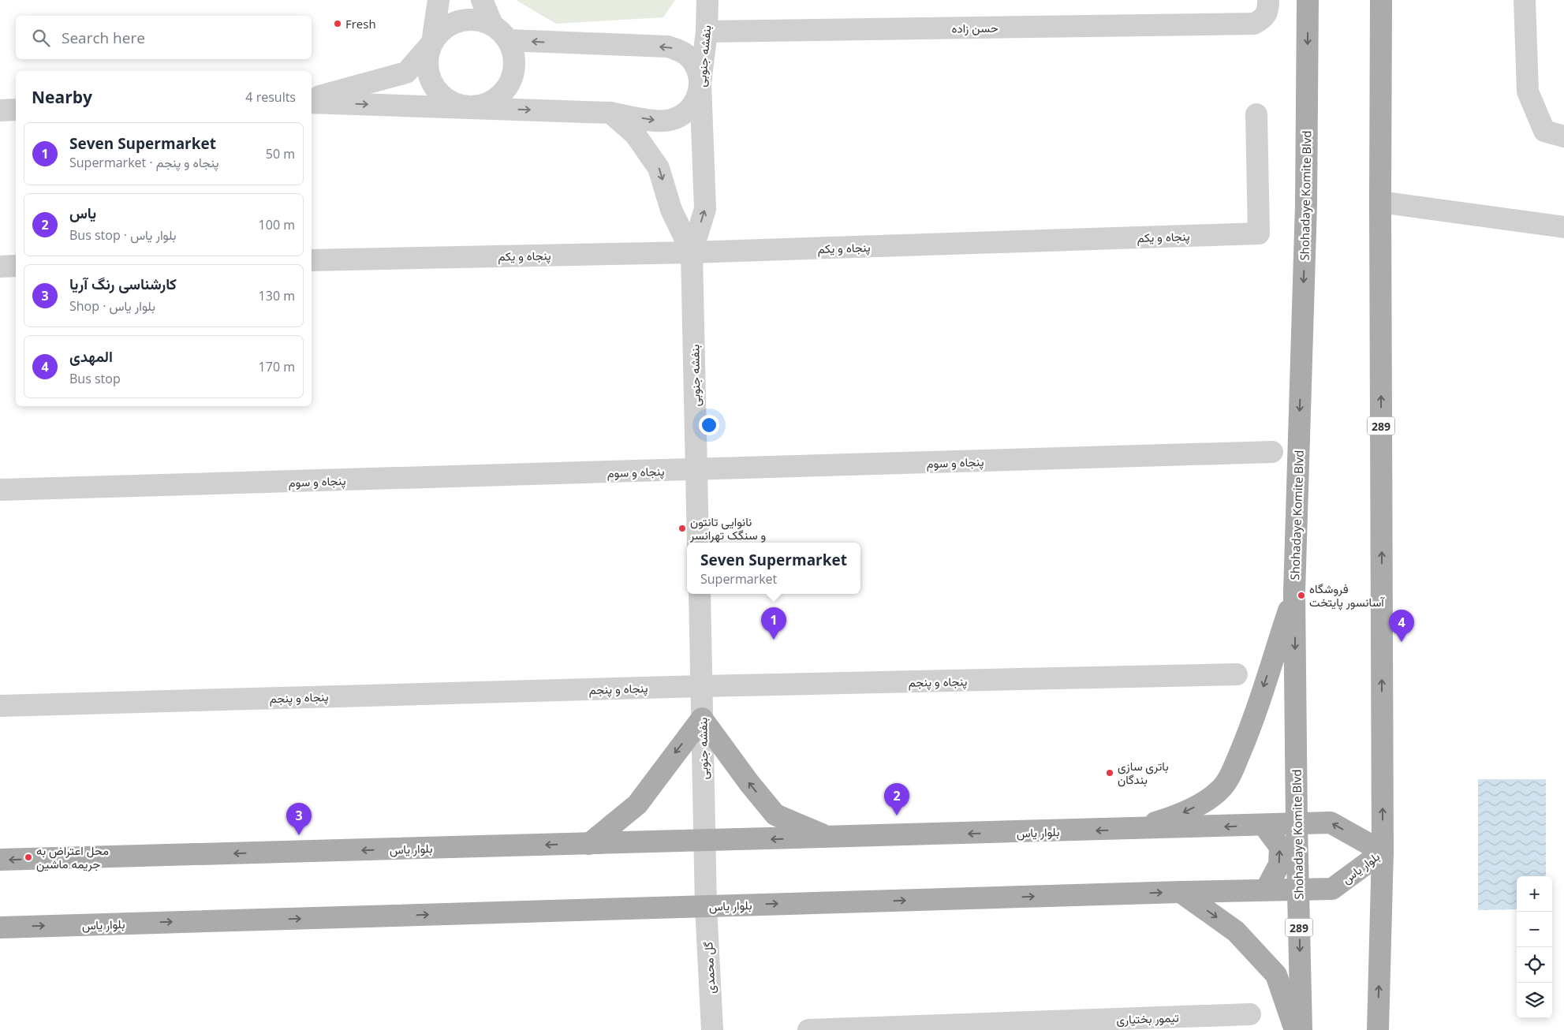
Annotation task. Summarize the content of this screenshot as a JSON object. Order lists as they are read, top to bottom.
{
  "streets": {
    "main road": ["Shohadaye Komite Blvd", "289", "بلوار یاس"],
    "street": [
      "حسن زاده",
      "بنفشه جنوبی",
      "پنجاه و یکم",
      "پنجاه و سوم",
      "پنجاه و پنجم",
      "گل محمدی",
      "تیمور بختیاری"
    ]
  },
  "crossings": [
    ["حسن زاده", "بنفشه جنوبی"],
    ["بنفشه جنوبی", "پنجاه و یکم"],
    ["بنفشه جنوبی", "پنجاه و سوم"],
    ["بنفشه جنوبی", "پنجاه و پنجم"],
    ["بنفشه جنوبی", "بلوار یاس"],
    ["بنفشه جنوبی", "گل محمدی"],
    ["Shohadaye Komite Blvd", "بلوار یاس"],
    ["289", "بلوار یاس"],
    ["بلوار یاس", "گل محمدی"]
  ],
  "places": [
    "Fresh",
    "نانوایی تانتون و سنگک تهرانسر",
    "فروشگاه آسانسور پایتخت",
    "باتری سازی بندگان",
    "محل اعتراض به جریمه ماشین"
  ],
  "page": {
    "search": "Search here",
    "heading": ["Nearby", "4 results"],
    "list": [
      {
        "mark": "1",
        "name": "Seven Supermarket",
        "note": "Supermarket · پنجاه و پنجم",
        "value": "50 m"
      },
      {
        "mark": "2",
        "name": "یاس",
        "note": "Bus stop · بلوار یاس",
        "value": "100 m"
      },
      {
        "mark": "3",
        "name": "کارشناسی رنگ آریا",
        "note": "Shop · بلوار یاس",
        "value": "130 m"
      },
      {
        "mark": "4",
        "name": "المهدی",
        "note": "Bus stop",
        "value": "170 m"
      }
    ],
    "popup": ["Seven Supermarket", "Supermarket"],
    "pins": [
      "1",
      "4",
      "2",
      "3"
    ],
    "map_buttons": ["+", "−"]
  }
}
